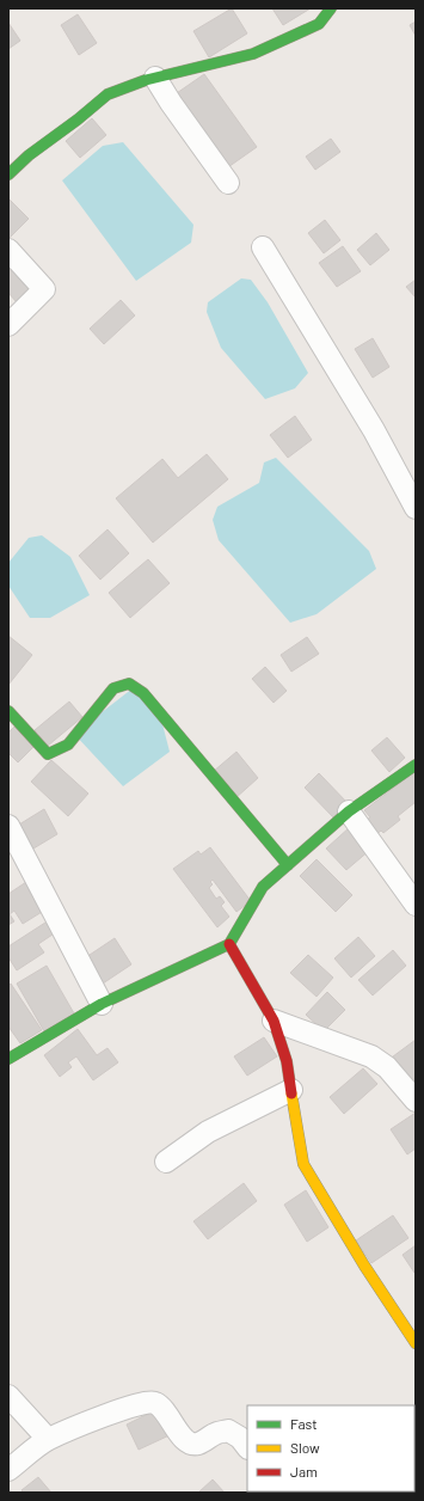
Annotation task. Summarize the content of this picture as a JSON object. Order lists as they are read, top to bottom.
{
  "legend": ["Fast", "Slow", "Jam"]
}
